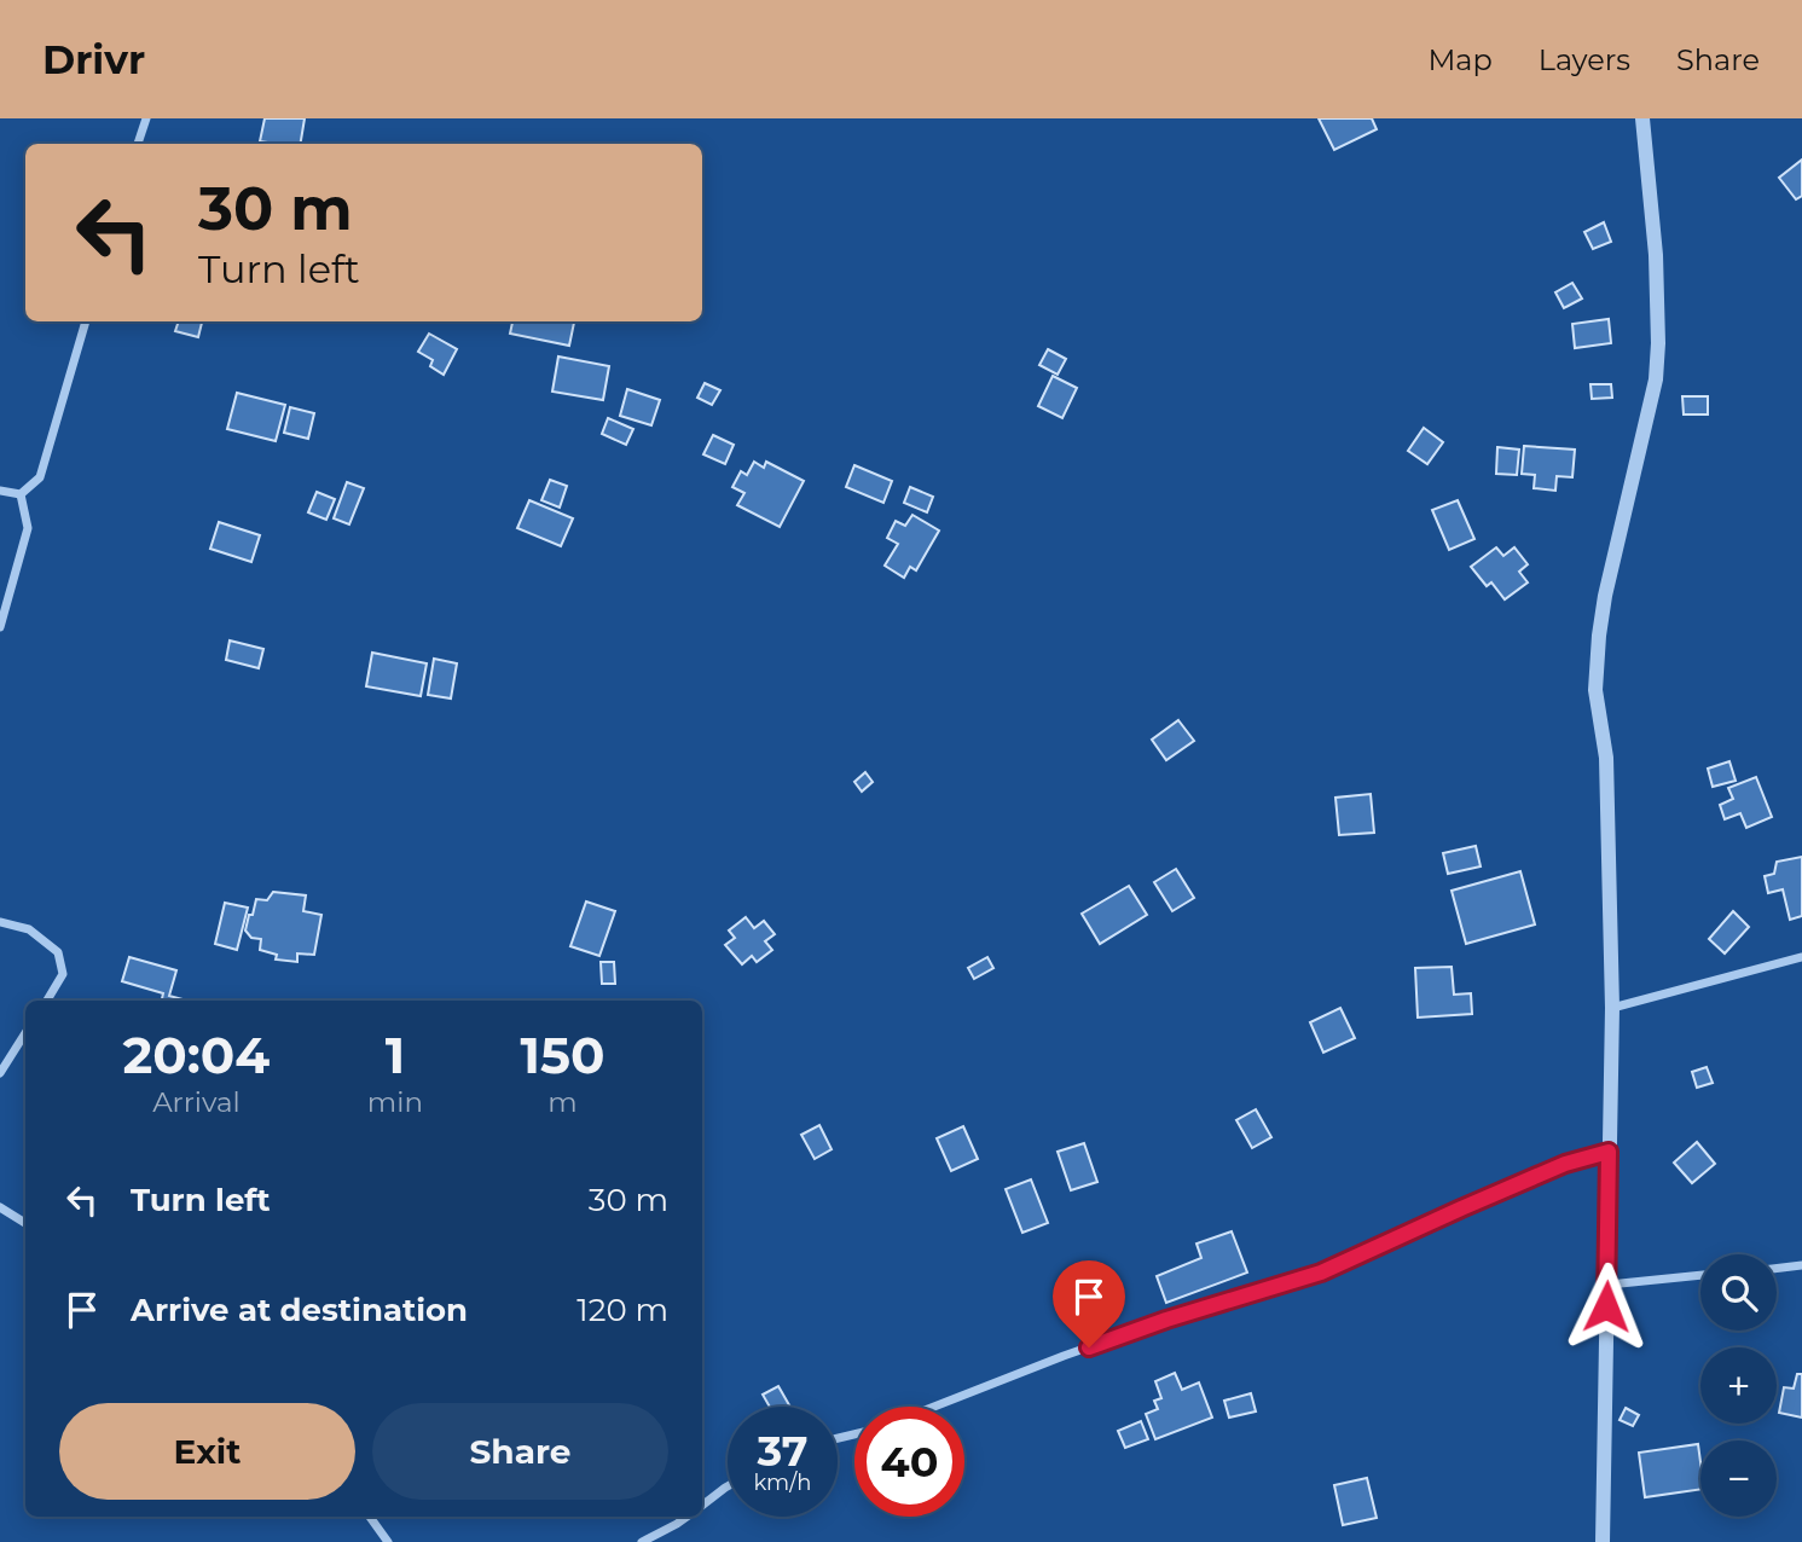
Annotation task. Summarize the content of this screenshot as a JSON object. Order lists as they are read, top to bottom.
{
  "page": {
    "header": "Drivr",
    "nav": ["Map", "Layers", "Share"],
    "turn": ["30 m", "Turn left"],
    "eta": [
      "20:04",
      "Arrival",
      "1",
      "min",
      "150",
      "m"
    ],
    "list": [
      {
        "name": "Turn left",
        "value": "30 m"
      },
      {
        "name": "Arrive at destination",
        "value": "120 m"
      }
    ],
    "map_buttons": ["+", "−"],
    "buttons": ["Exit", "Share"],
    "speed": "37 km/h",
    "limit": "40"
  }
}
